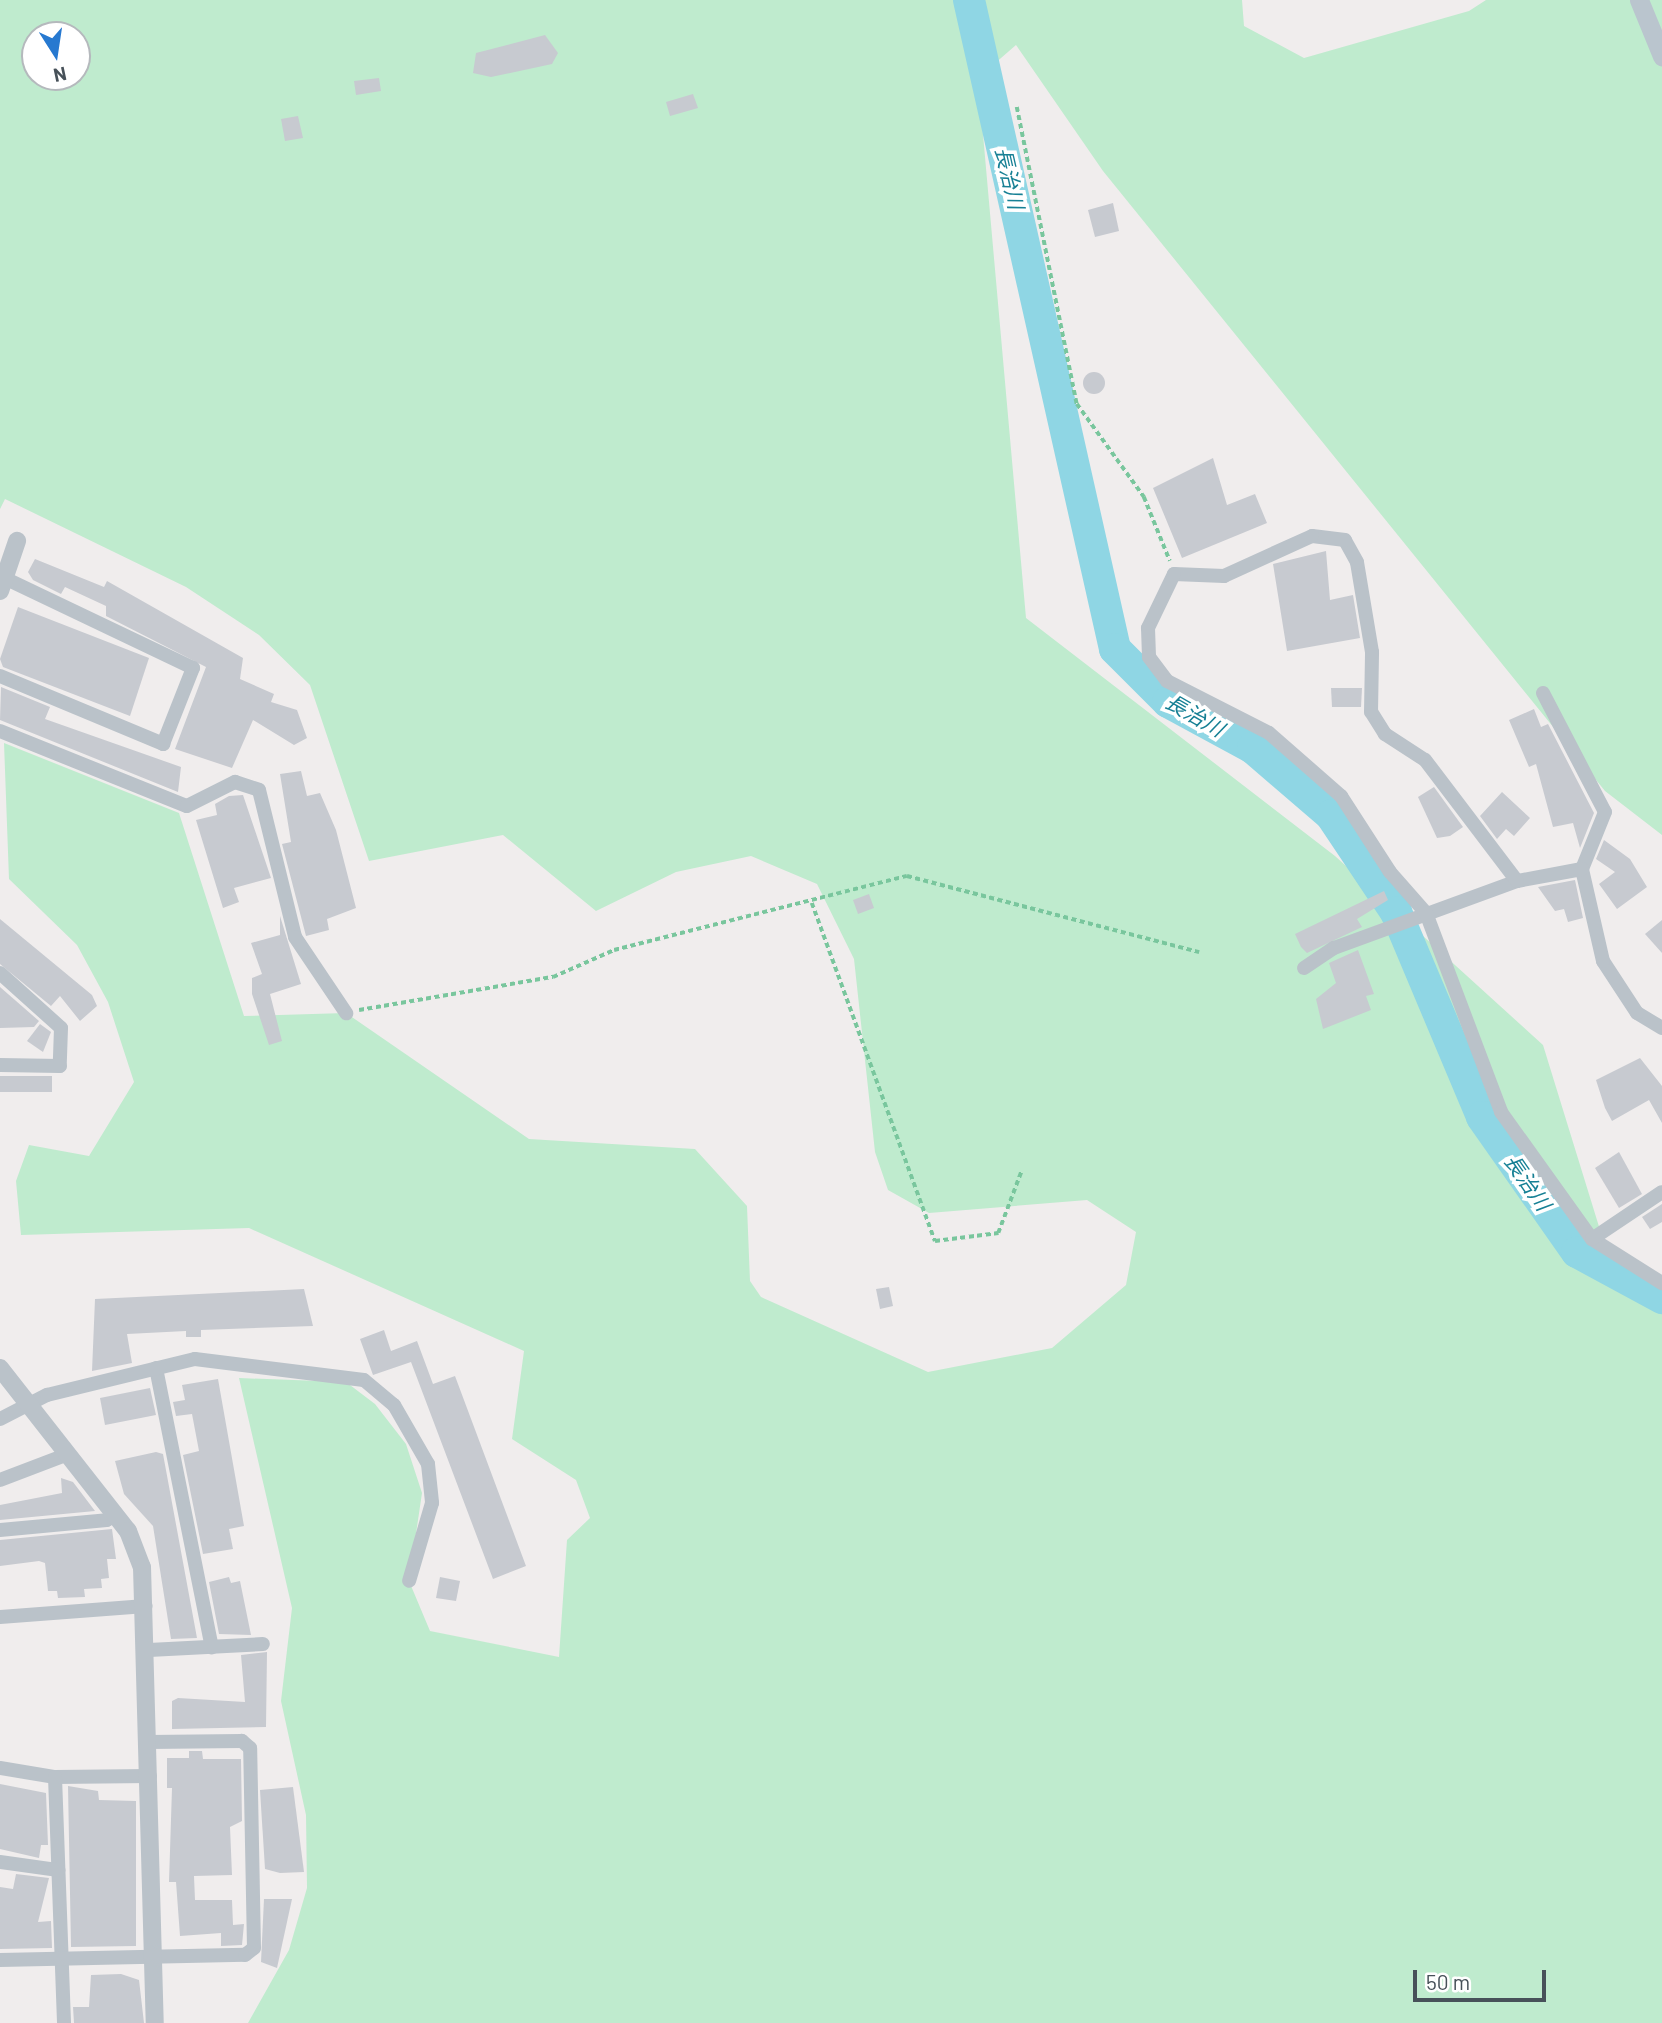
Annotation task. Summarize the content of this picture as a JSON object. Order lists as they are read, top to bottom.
{
  "water": ["長治川"],
  "scale_bar": "50 m",
  "north": "bottom"
}
